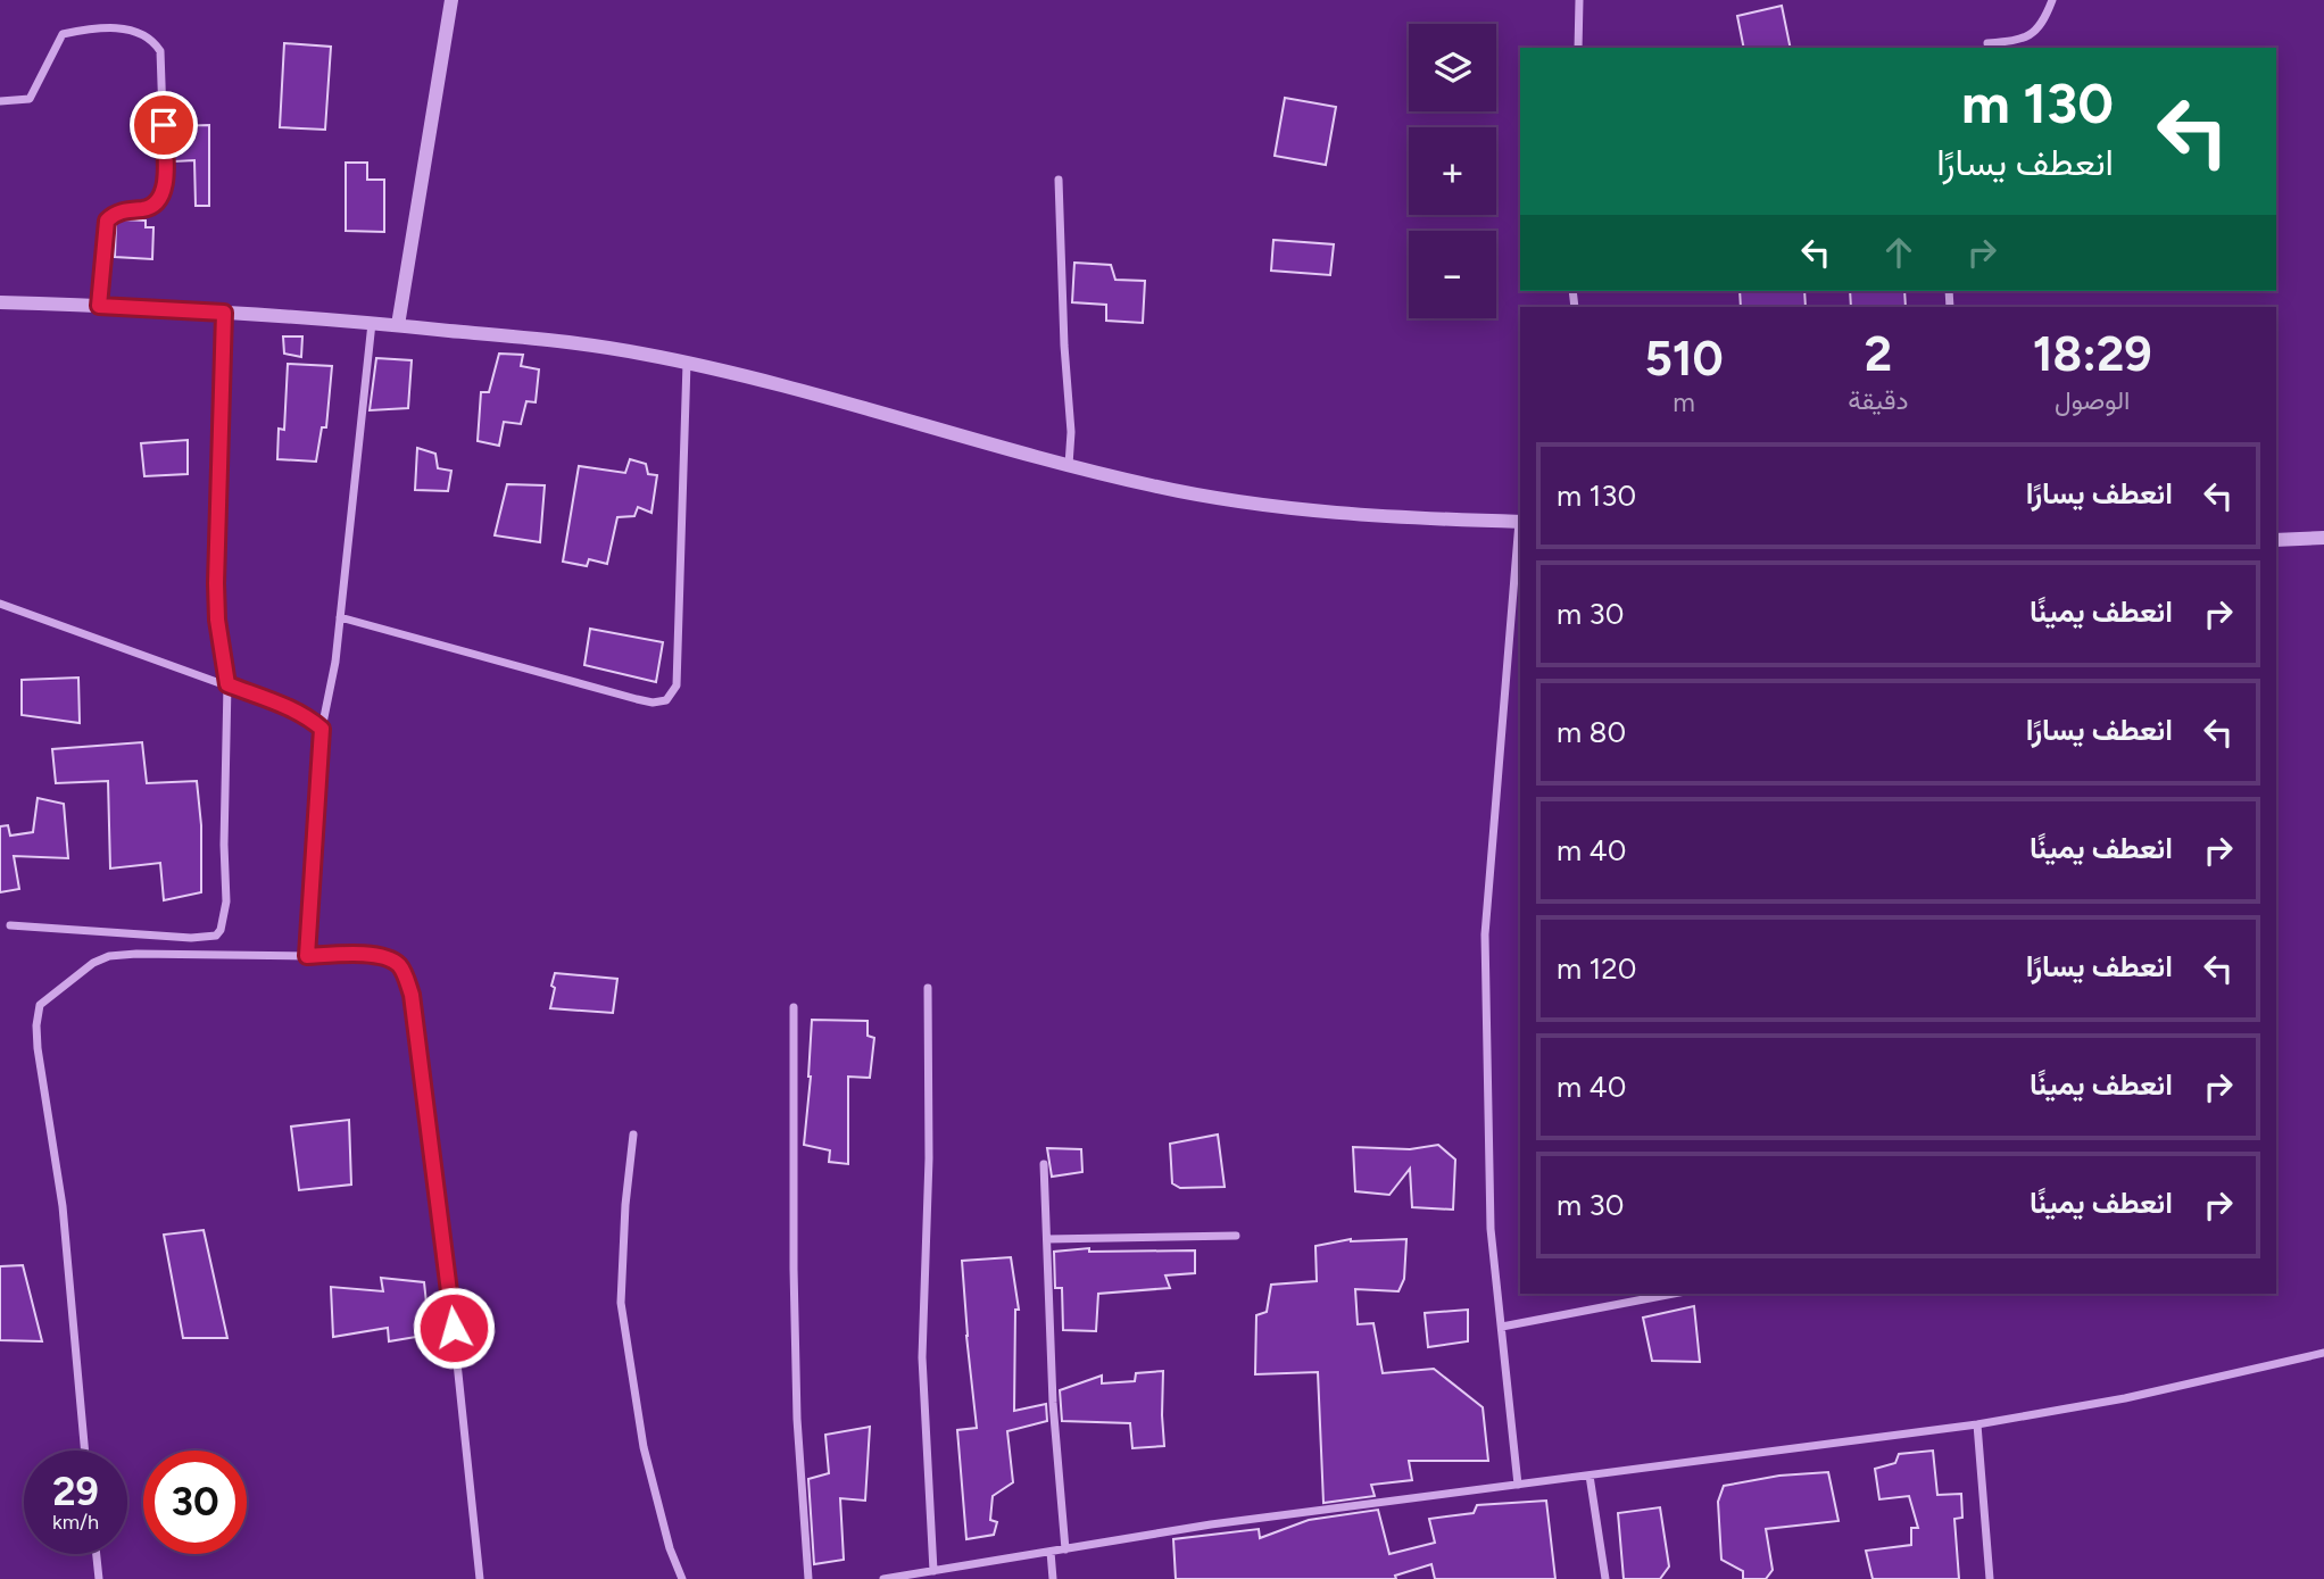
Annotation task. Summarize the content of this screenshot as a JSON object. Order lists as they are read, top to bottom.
{
  "page": {
    "map_buttons": ["+", "−"],
    "turn": ["130 m", "انعطف يسارًا"],
    "eta": [
      "18:29",
      "الوصول",
      "2",
      "دقيقة",
      "510",
      "m"
    ],
    "list": [
      {
        "name": "انعطف يسارًا",
        "value": "130 m"
      },
      {
        "name": "انعطف يمينًا",
        "value": "30 m"
      },
      {
        "name": "انعطف يسارًا",
        "value": "80 m"
      },
      {
        "name": "انعطف يمينًا",
        "value": "40 m"
      },
      {
        "name": "انعطف يسارًا",
        "value": "120 m"
      },
      {
        "name": "انعطف يمينًا",
        "value": "40 m"
      },
      {
        "name": "انعطف يمينًا",
        "value": "30 m"
      }
    ],
    "speed": "29 km/h",
    "limit": "30"
  }
}
